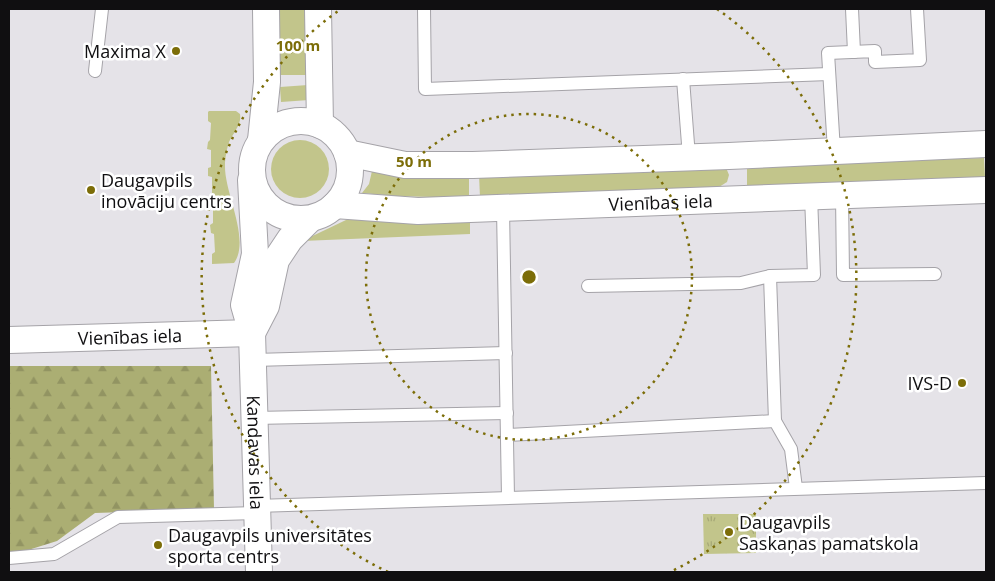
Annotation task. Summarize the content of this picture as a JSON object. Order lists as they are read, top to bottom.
{
  "streets": {
    "street": ["Vienības iela", "Kandavas iela"]
  },
  "crossings": [
    ["Vienības iela", "Kandavas iela"]
  ],
  "places": [
    "Maxima X",
    "Daugavpils inovāciju centrs",
    "IVS-D",
    "Daugavpils Saskaņas pamatskola",
    "Daugavpils universitātes sporta centrs"
  ],
  "rings": ["100 m", "50 m"]
}
